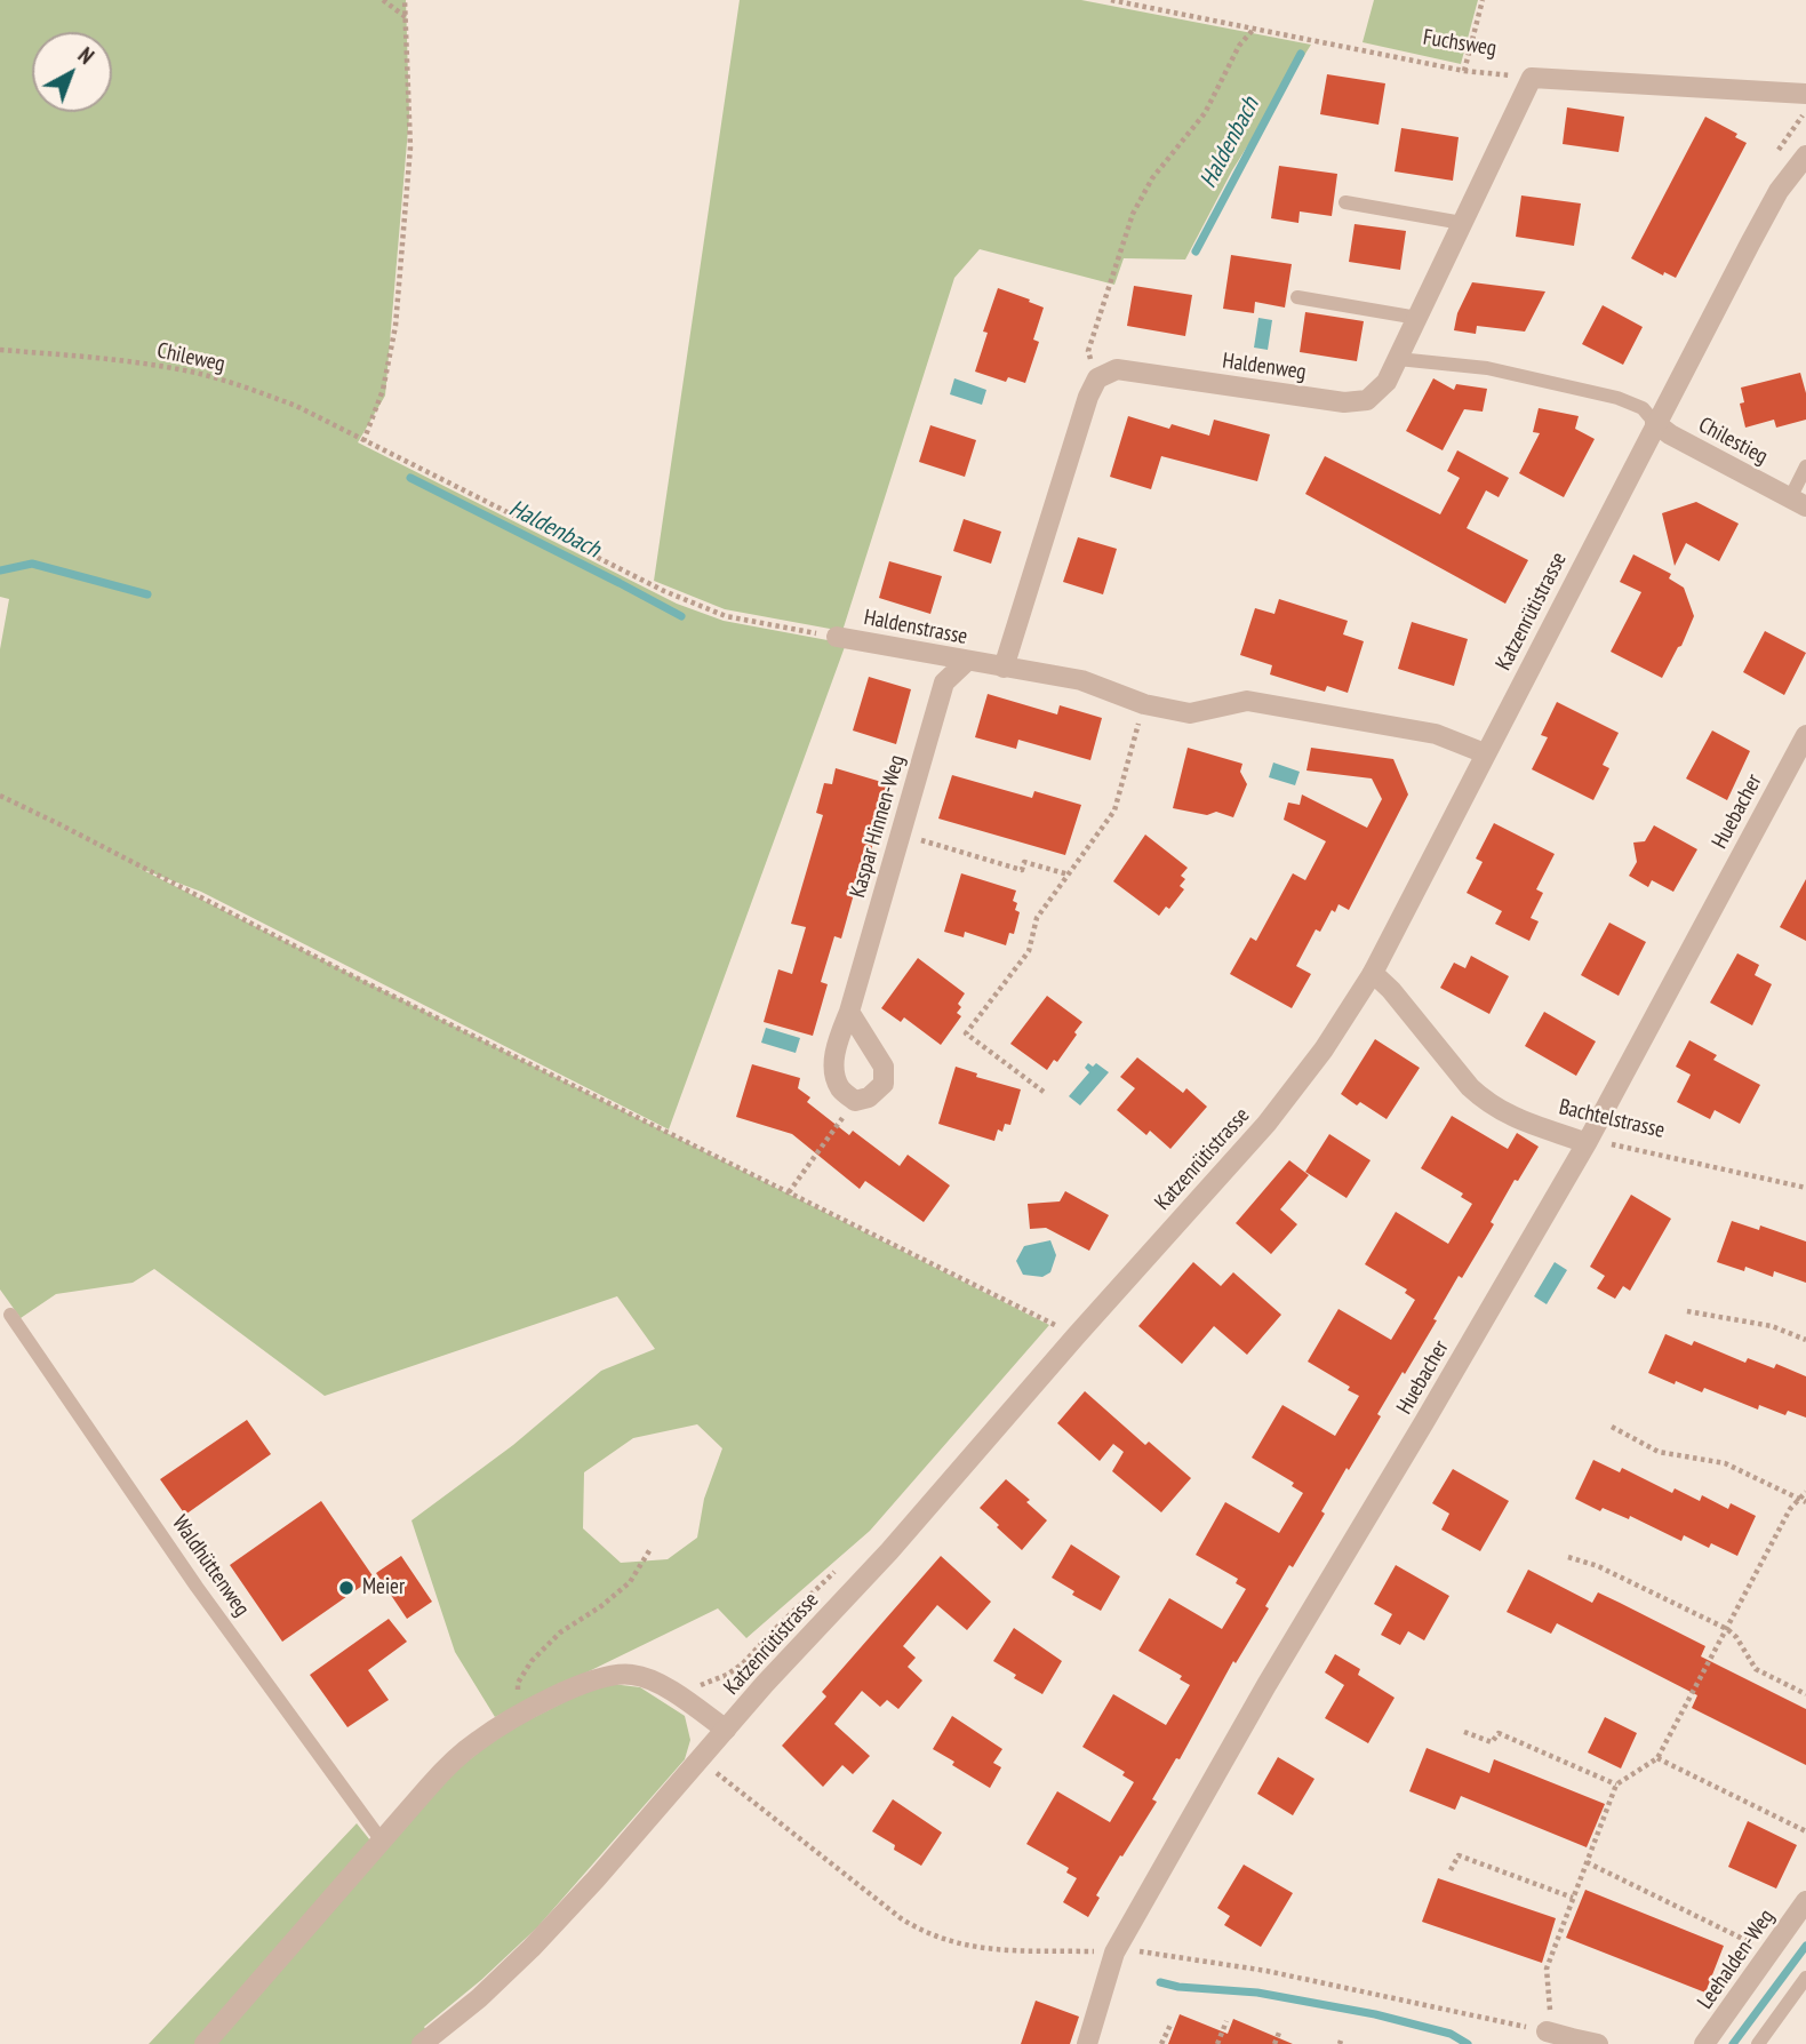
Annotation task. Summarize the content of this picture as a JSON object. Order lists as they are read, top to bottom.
{
  "streets": {
    "street": [
      "Haldenweg",
      "Chilestieg",
      "Katzenrütistrasse",
      "Haldenstrasse",
      "Huebacher",
      "Kaspar Hinnen-Weg",
      "Bachtelstrasse",
      "Leehalden-Weg"
    ],
    "lane": ["Waldhüttenweg"],
    "path": ["Fuchsweg", "Chileweg"]
  },
  "crossings": [
    ["Fuchsweg", "Haldenweg"],
    ["Chileweg", "Haldenstrasse"],
    ["Chilestieg", "Katzenrütistrasse"],
    ["Katzenrütistrasse", "Haldenstrasse"],
    ["Katzenrütistrasse", "Bachtelstrasse"],
    ["Haldenstrasse", "Kaspar Hinnen-Weg"],
    ["Huebacher", "Bachtelstrasse"]
  ],
  "water": ["Haldenbach"],
  "places": ["Meier"],
  "north": "top right"
}
